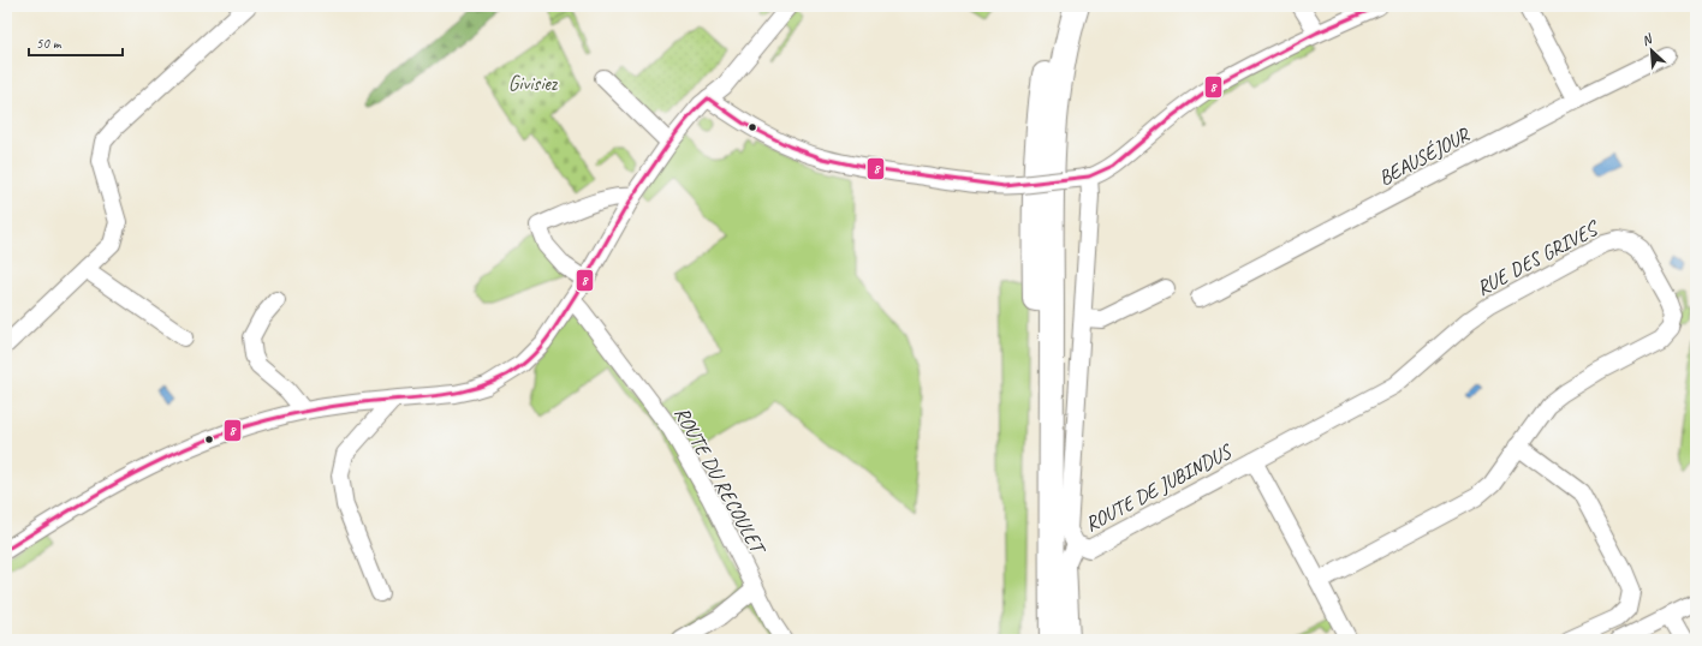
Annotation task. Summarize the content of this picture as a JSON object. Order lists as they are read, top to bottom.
{
  "streets": {
    "street": [
      "BEAUSÉJOUR",
      "RUE DES GRIVES",
      "ROUTE DU RECOULET",
      "ROUTE DE JUBINDUS"
    ]
  },
  "crossings": [
    ["RUE DES GRIVES", "ROUTE DE JUBINDUS"]
  ],
  "parks": ["Givisiez"],
  "lines": ["transit line 8"],
  "scale_bar": "50 m",
  "north": "top left"
}
